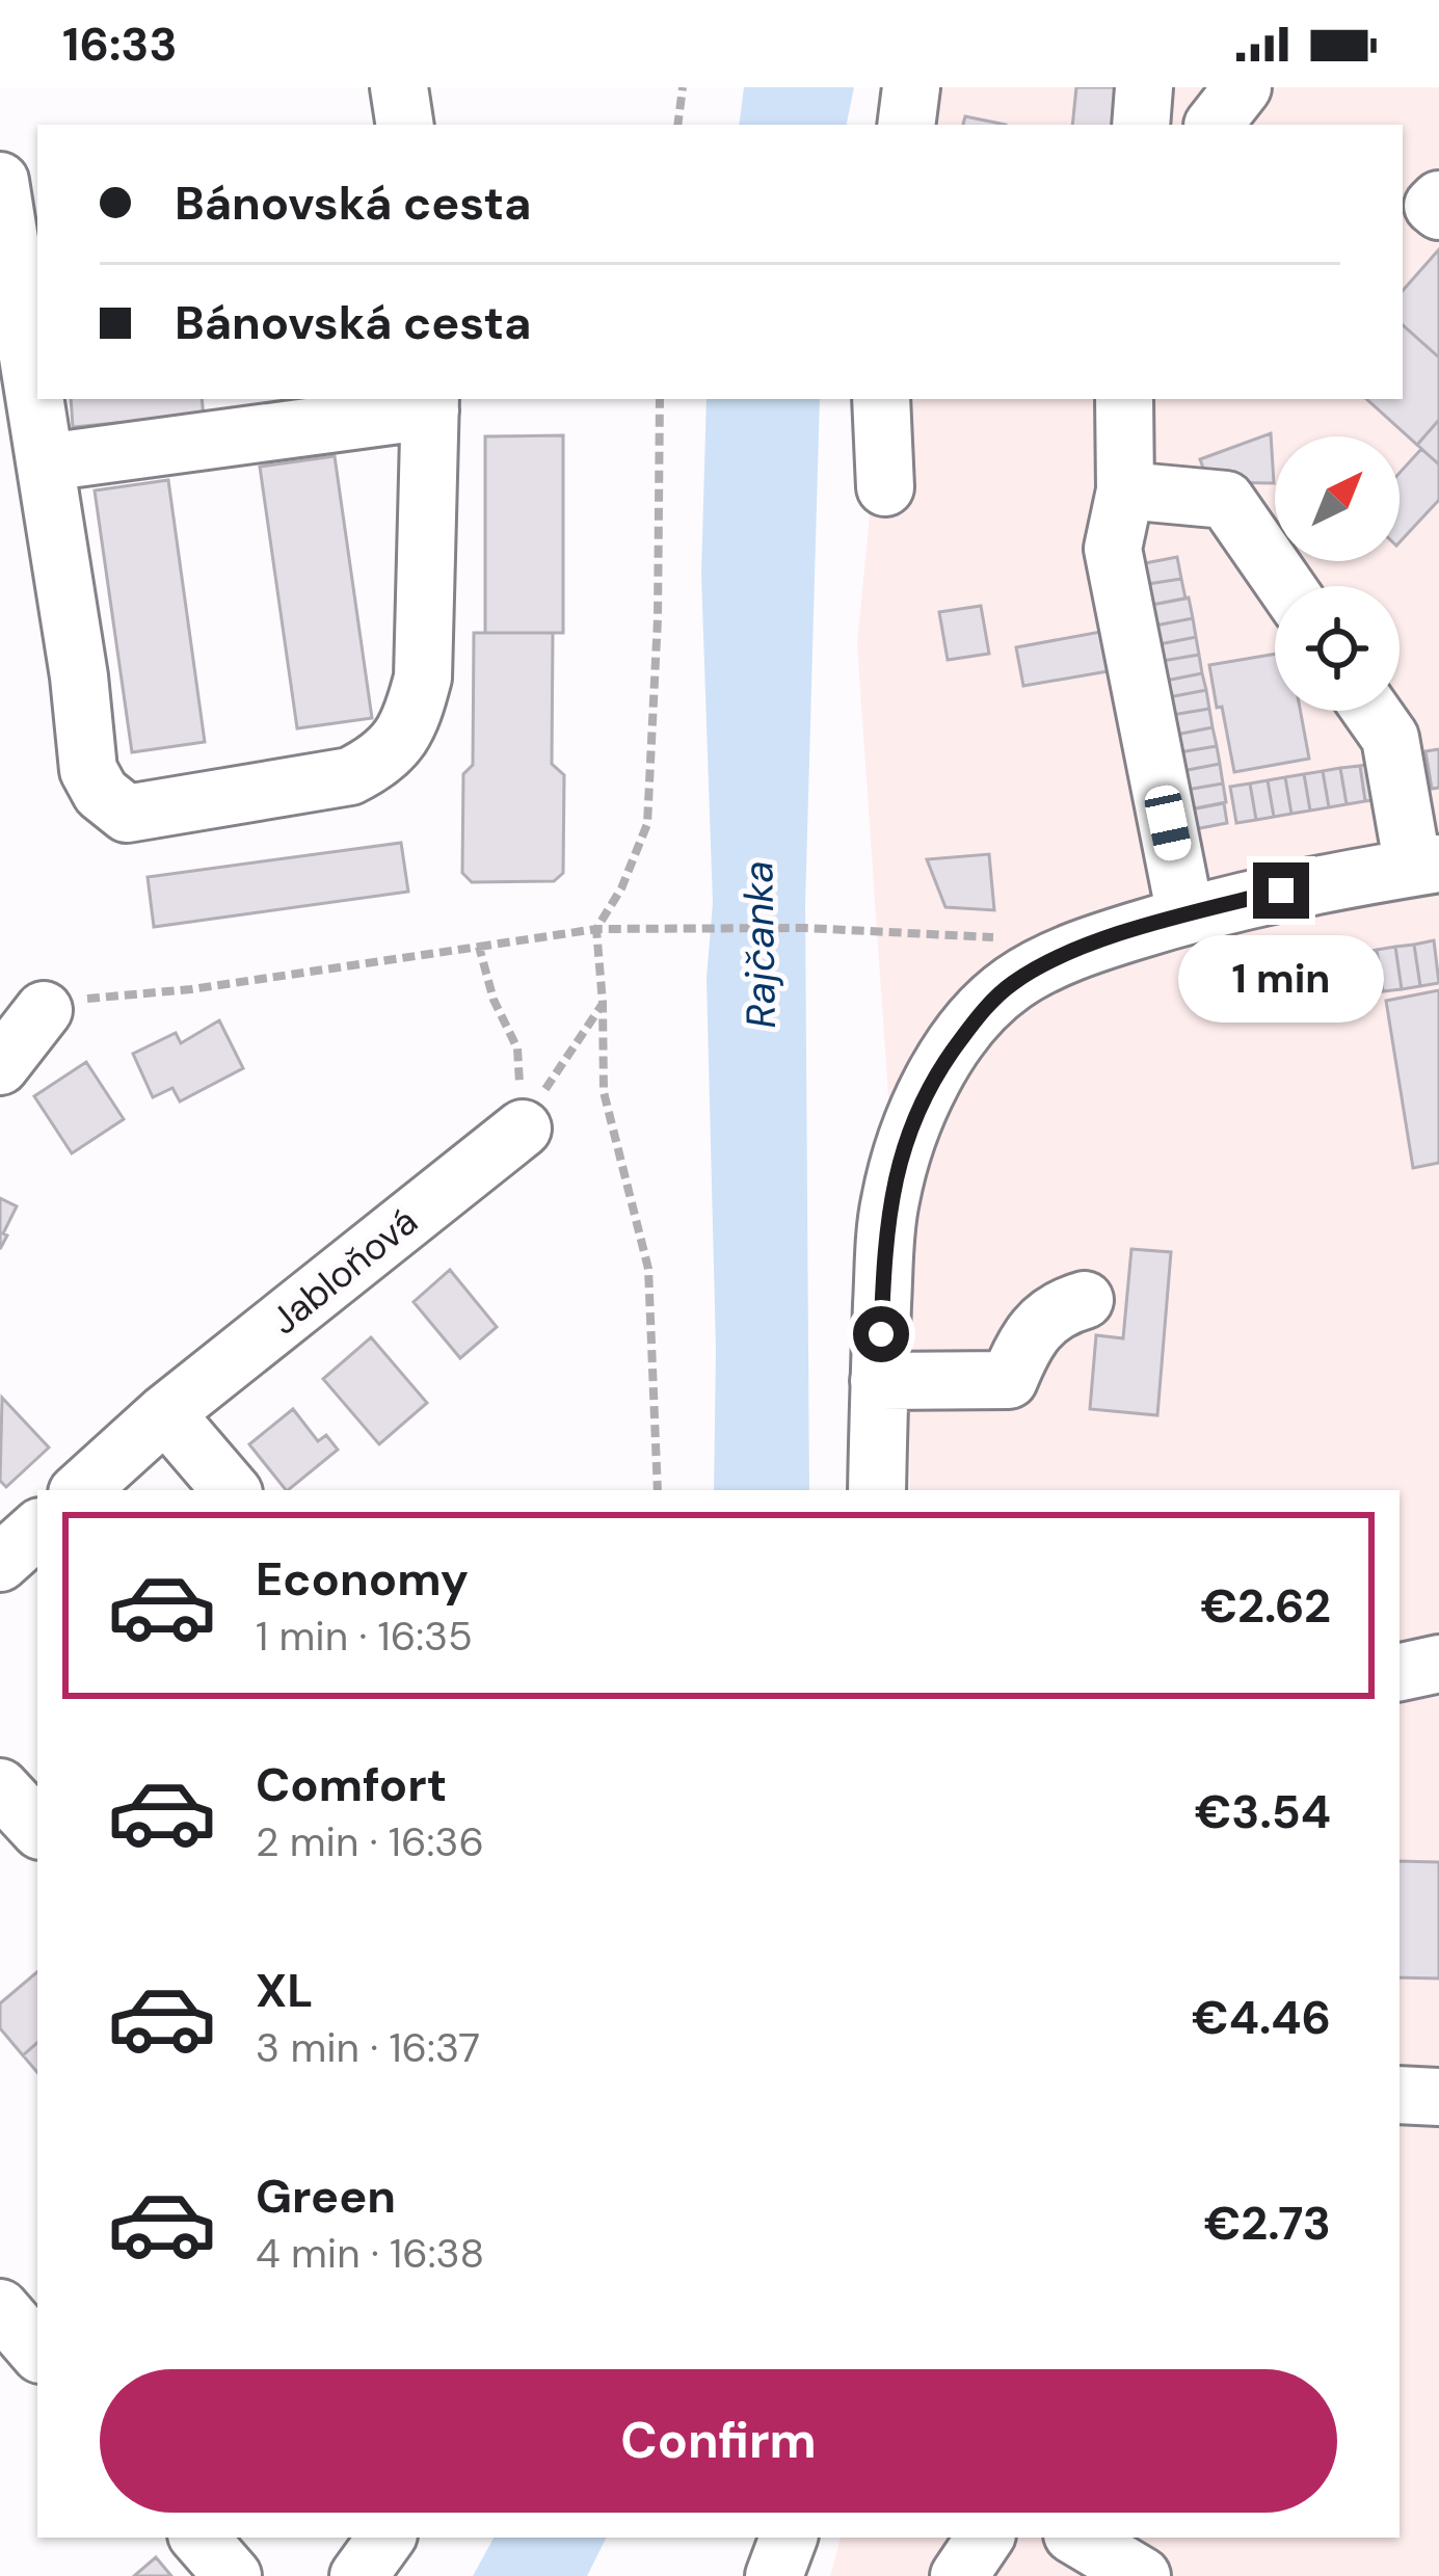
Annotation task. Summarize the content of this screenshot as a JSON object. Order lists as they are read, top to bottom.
{
  "streets": {
    "street": ["Jabloňová"]
  },
  "water": ["Rajčanka"],
  "north": "top right",
  "page": {
    "status": "16:33",
    "banner": ["Bánovská cesta", "Bánovská cesta"],
    "bubble": "1 min",
    "list": [
      {
        "name": "Economy",
        "note": "1 min · 16:35",
        "value": "€2.62"
      },
      {
        "name": "Comfort",
        "note": "2 min · 16:36",
        "value": "€3.54"
      },
      {
        "name": "XL",
        "note": "3 min · 16:37",
        "value": "€4.46"
      },
      {
        "name": "Green",
        "note": "4 min · 16:38",
        "value": "€2.73"
      }
    ],
    "buttons": "Confirm"
  }
}
